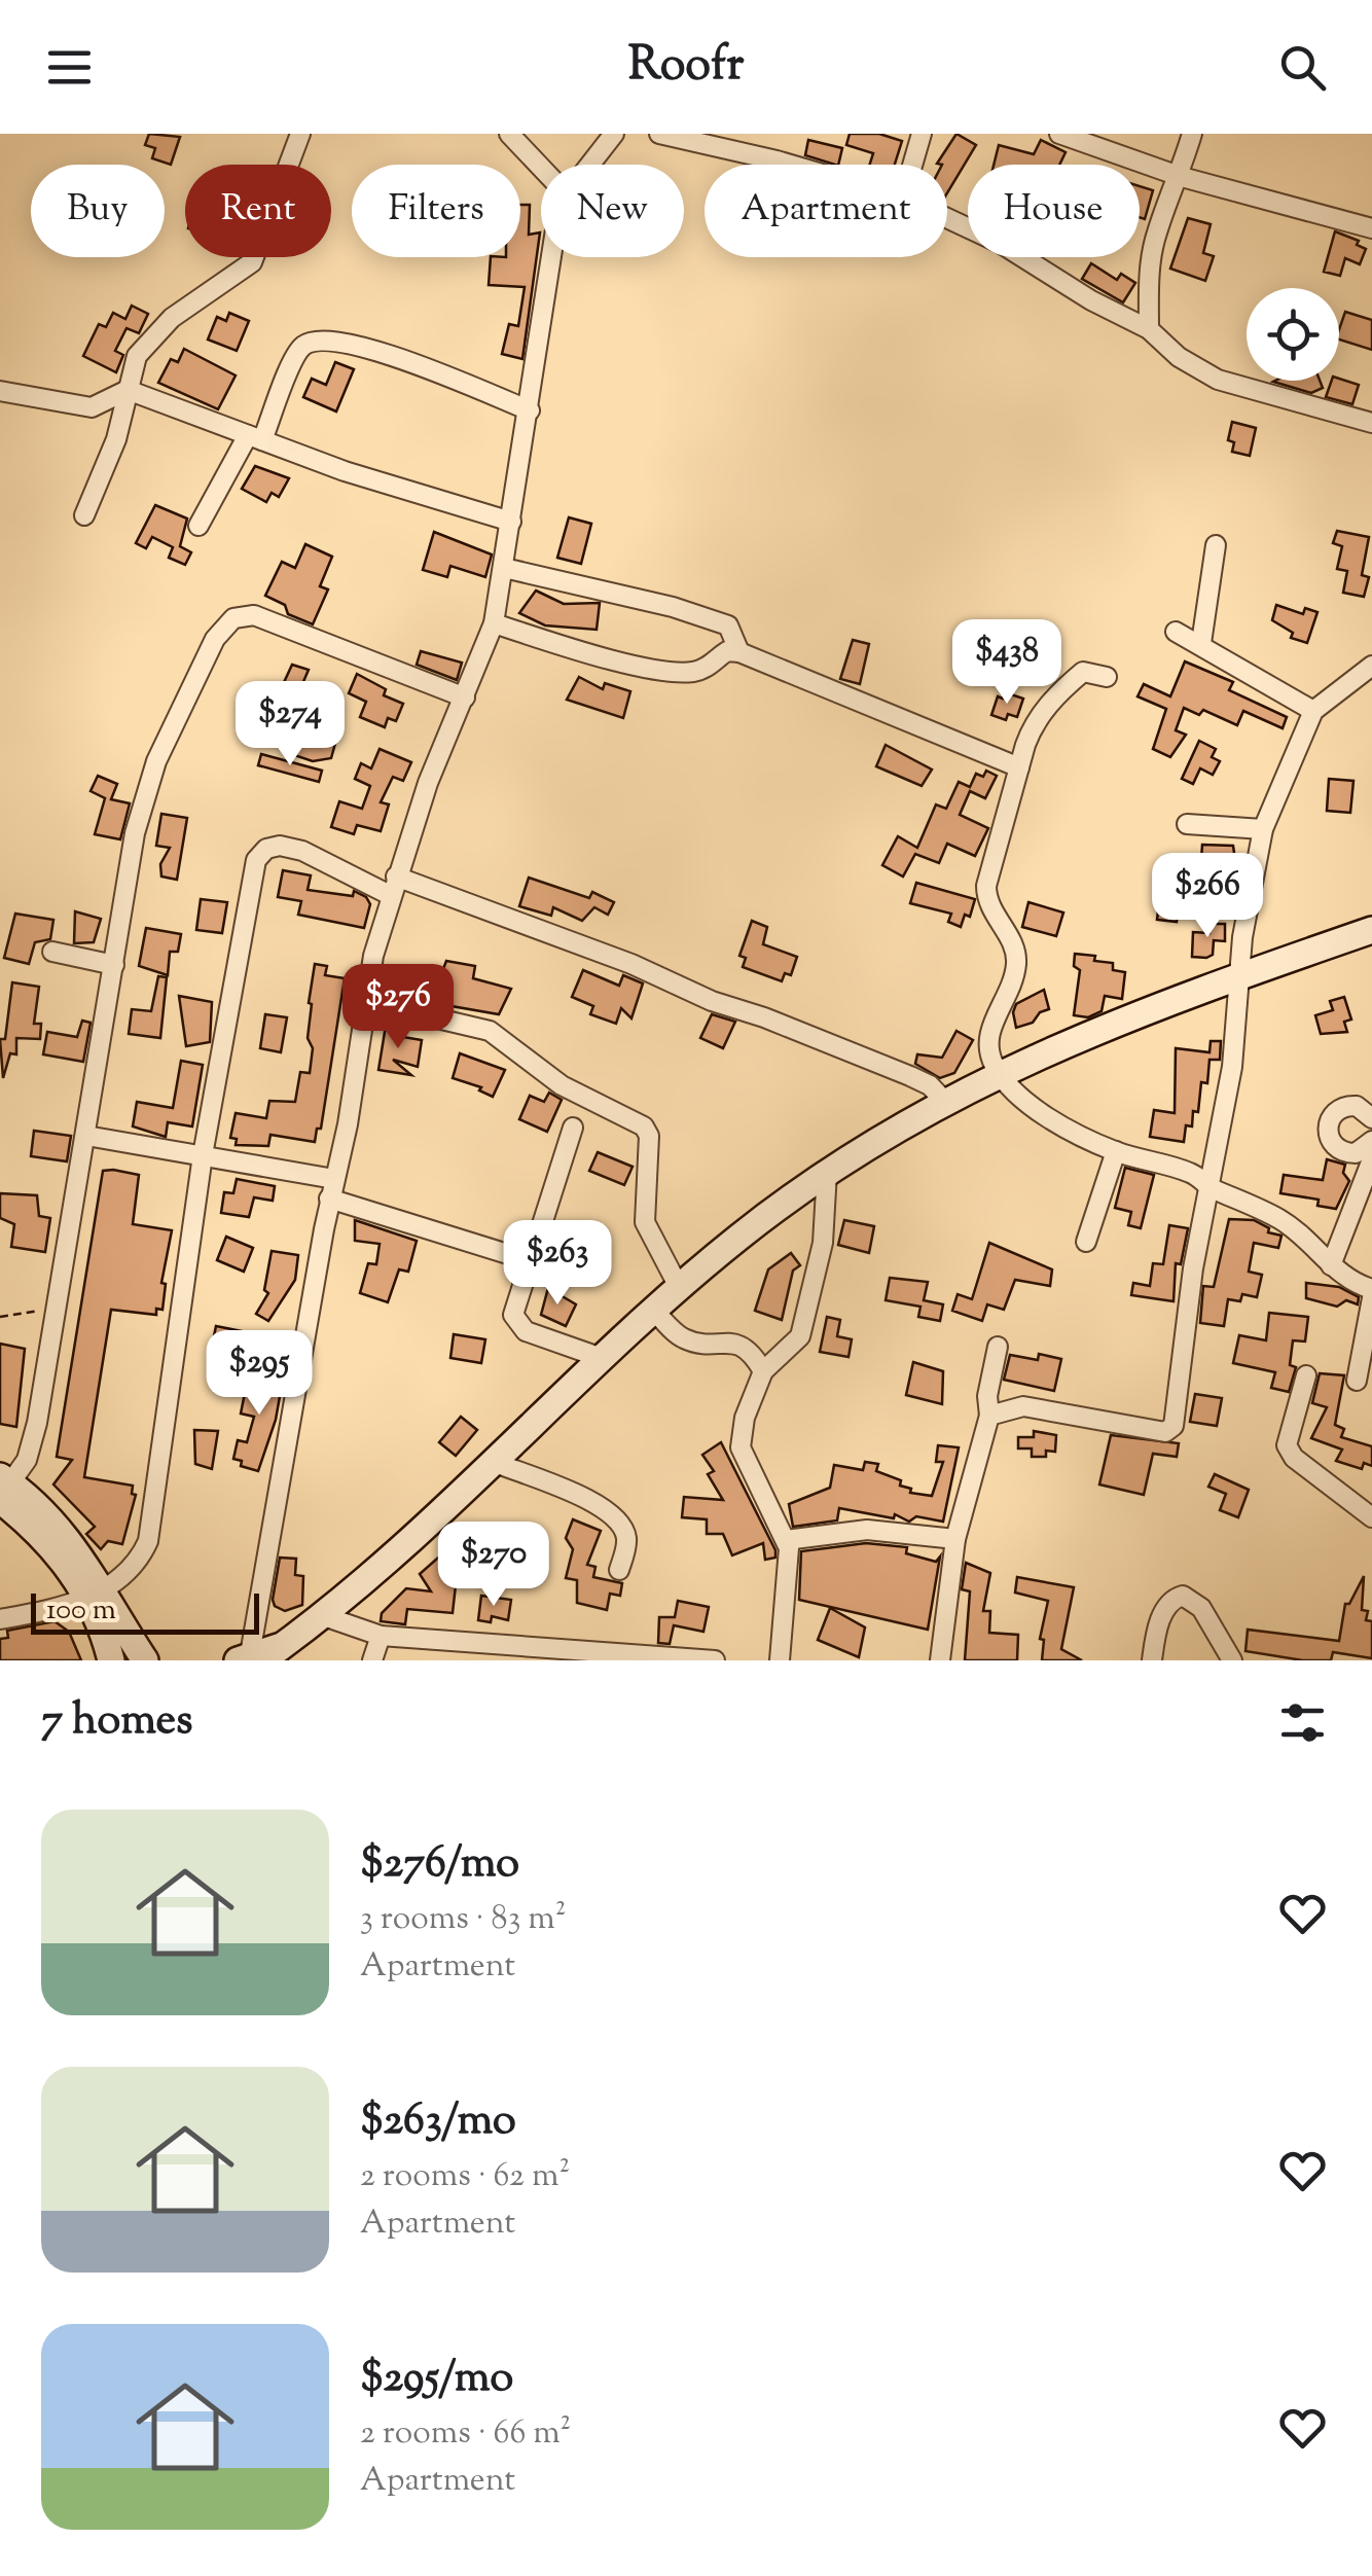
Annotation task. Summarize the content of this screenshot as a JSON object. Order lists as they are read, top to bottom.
{
  "scale_bar": "100 m",
  "page": {
    "header": "Roofr",
    "chip": [
      "Buy",
      "Rent",
      "Filters",
      "New",
      "Apartment",
      "House"
    ],
    "price": [
      "$438",
      "$274",
      "$266",
      "$276",
      "$263",
      "$295",
      "$270"
    ],
    "scale": "100 m",
    "heading": "7 homes",
    "list": [
      {
        "name": "$276/mo",
        "note": "3 rooms · 83 m² · Apartment"
      },
      {
        "name": "$263/mo",
        "note": "2 rooms · 62 m² · Apartment"
      },
      {
        "name": "$295/mo",
        "note": "2 rooms · 66 m² · Apartment"
      }
    ]
  }
}
